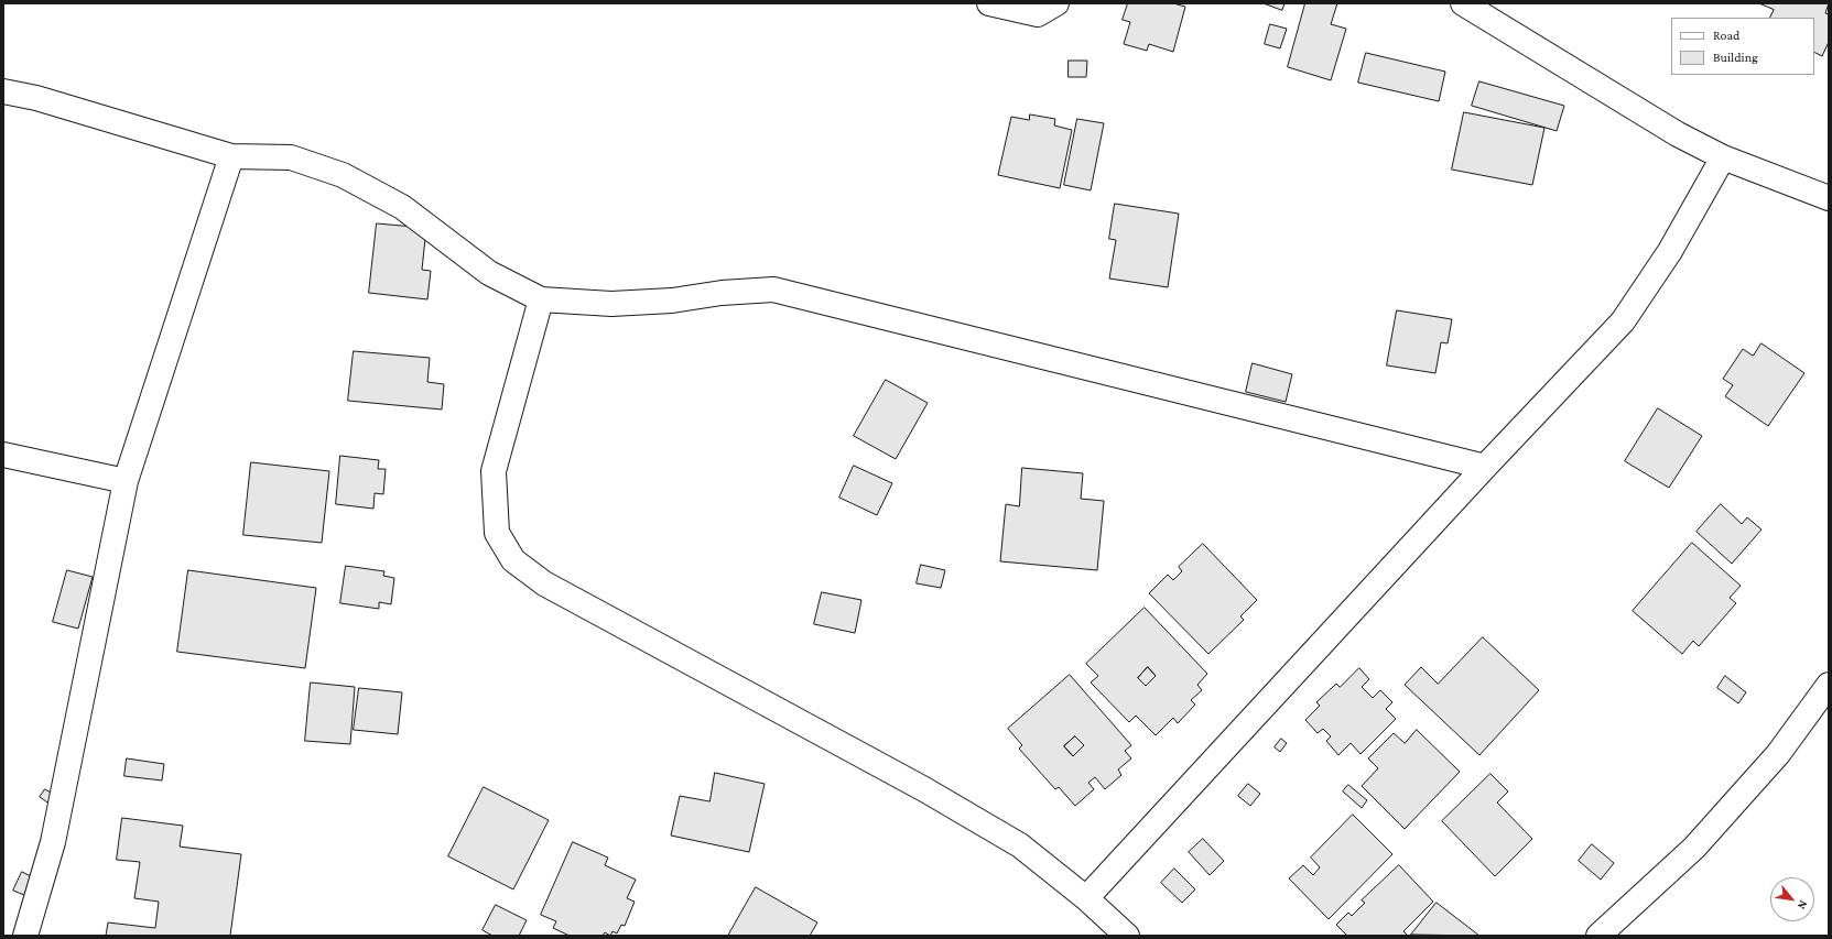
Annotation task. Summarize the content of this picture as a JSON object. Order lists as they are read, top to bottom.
{
  "legend": ["Road", "Building"],
  "north": "bottom right"
}
